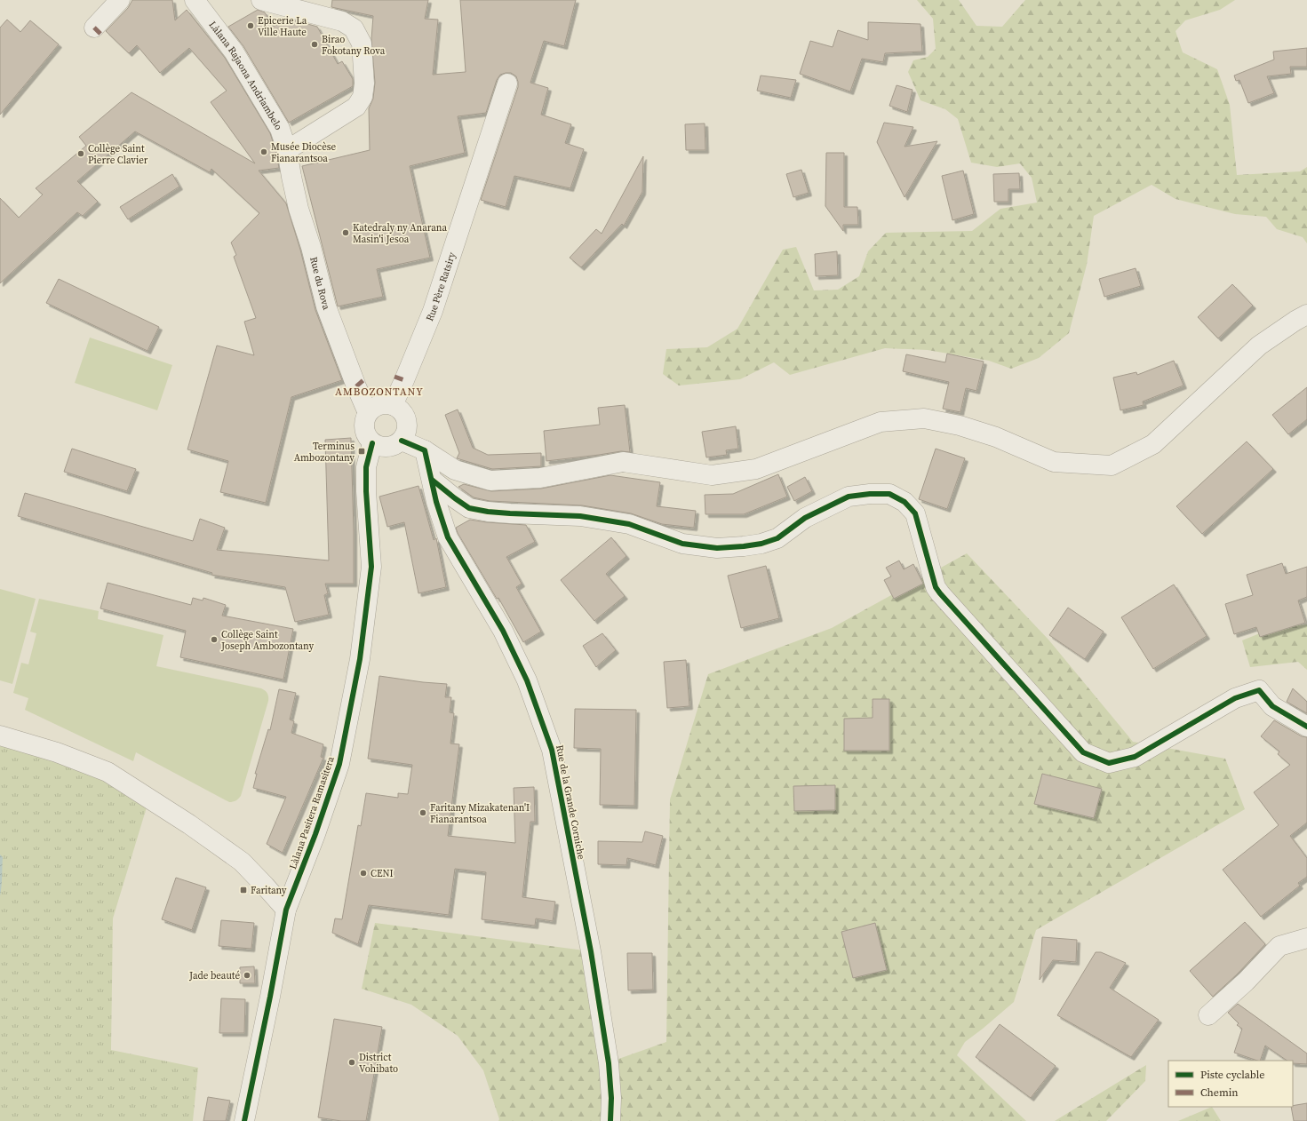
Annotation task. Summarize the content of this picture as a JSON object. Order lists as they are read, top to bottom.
{
  "streets": {
    "street": [
      "Làlana Rajaona Andriambelo",
      "Rue du Rova",
      "Rue Père Ratsiry",
      "Rue de la Grande Corniche",
      "Làlana Pasitera Ramasitera"
    ]
  },
  "crossings": [
    ["Làlana Rajaona Andriambelo", "Rue du Rova"],
    ["Rue du Rova", "Rue Père Ratsiry"],
    ["Rue du Rova", "Làlana Pasitera Ramasitera"],
    ["Rue Père Ratsiry", "Làlana Pasitera Ramasitera"]
  ],
  "districts": ["AMBOZONTANY"],
  "places": {
    "other": [
      "Epicerie La Ville Haute",
      "Birao Fokotany Rova",
      "Musée Diocèse Fianarantsoa",
      "Collège Saint Pierre Clavier",
      "Katedraly ny Anarana Masin'i Jesoa",
      "Collège Saint Joseph Ambozontany",
      "Faritany Mizakatenan'I Fianarantsoa",
      "CENI",
      "Jade beauté",
      "District Vohibato"
    ],
    "transit": ["Terminus Ambozontany", "Faritany"]
  },
  "legend": ["Piste cyclable", "Chemin"]
}
